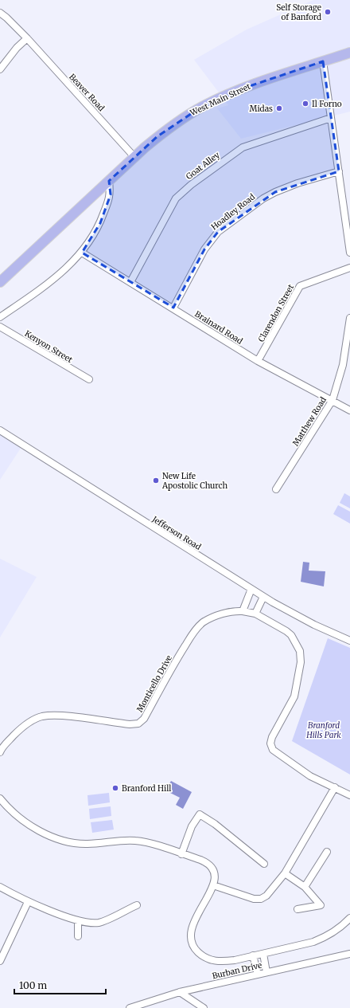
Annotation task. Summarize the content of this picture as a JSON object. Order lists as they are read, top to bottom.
{
  "streets": {
    "main road": ["West Main Street"],
    "street": [
      "Beaver Road",
      "Goat Alley",
      "Hoadley Road",
      "Clarendon Street",
      "Brainard Road",
      "Kenyon Street",
      "Matthew Road",
      "Jefferson Road",
      "Monticello Drive",
      "Burban Drive"
    ]
  },
  "crossings": [
    ["Beaver Road", "West Main Street"],
    ["Goat Alley", "Brainard Road"],
    ["Hoadley Road", "Brainard Road"],
    ["Clarendon Street", "Brainard Road"],
    ["Brainard Road", "Matthew Road"]
  ],
  "parks": ["Branford Hills Park"],
  "places": [
    "Self Storage of Banford",
    "Il Forno",
    "Midas",
    "New Life Apostolic Church",
    "Branford Hill"
  ],
  "scale_bar": "100 m"
}
